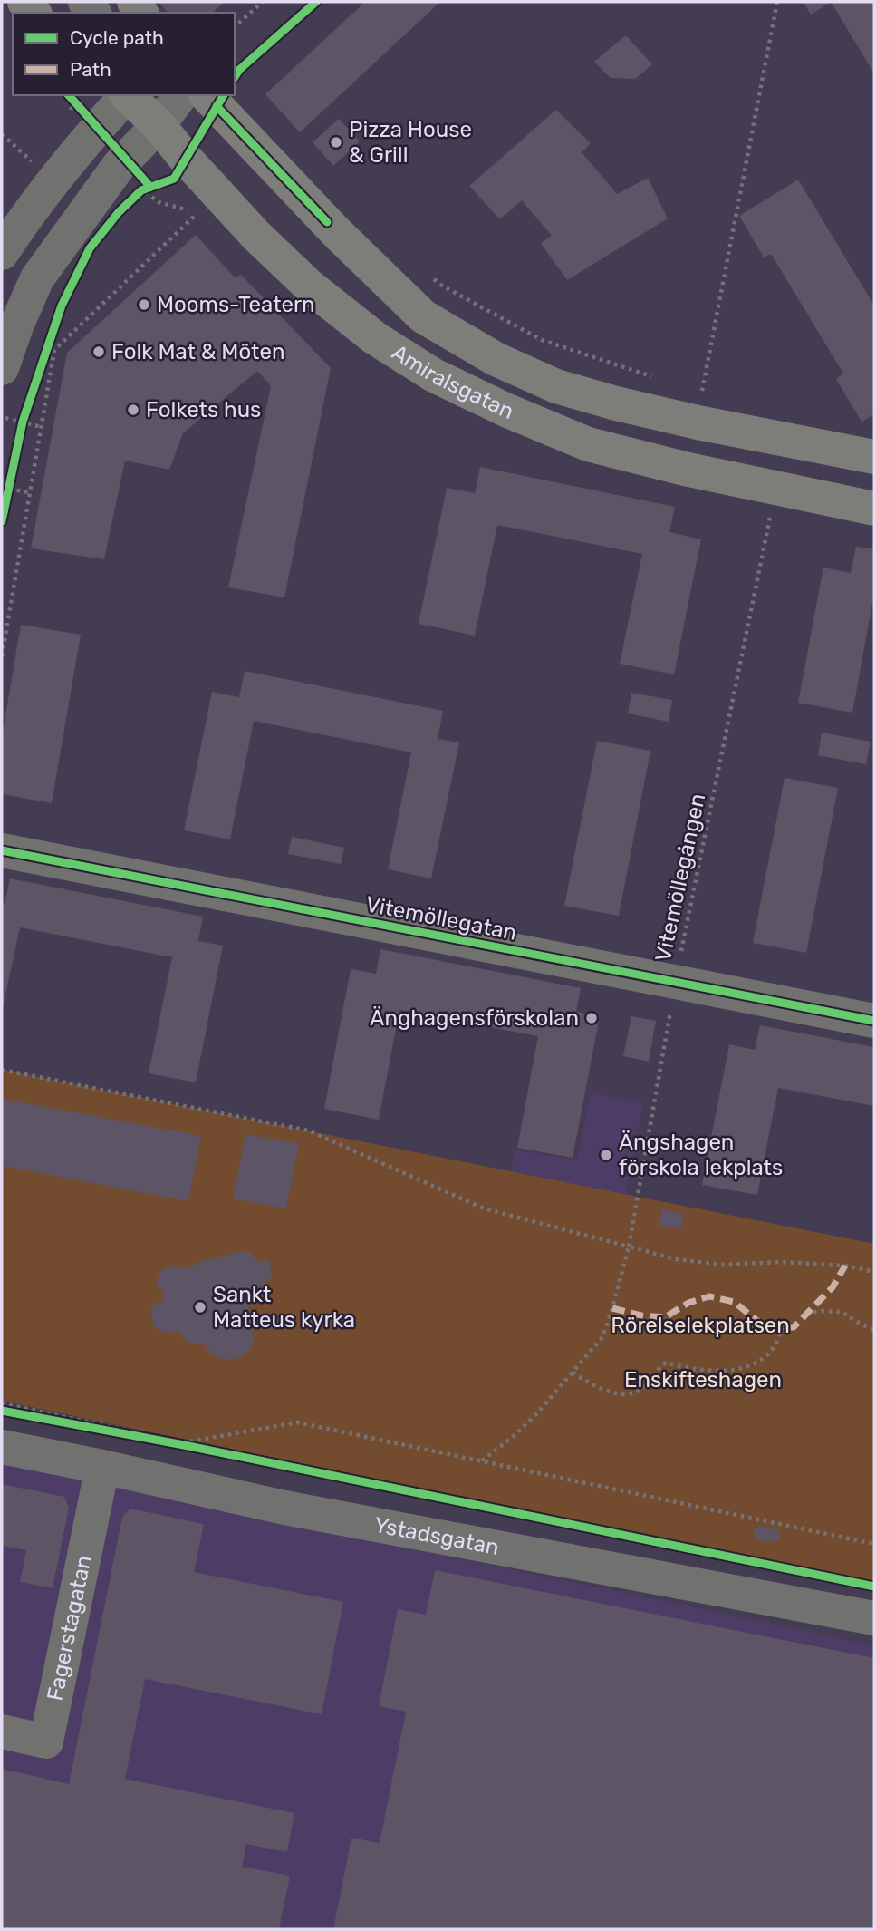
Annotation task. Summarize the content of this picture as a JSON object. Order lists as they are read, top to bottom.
{
  "streets": {
    "main road": ["Amiralsgatan"],
    "street": ["Vitemöllegatan", "Ystadsgatan", "Fagerstagatan"],
    "path": ["Vitemöllegången"]
  },
  "crossings": [
    ["Vitemöllegången", "Vitemöllegatan"],
    ["Ystadsgatan", "Fagerstagatan"]
  ],
  "parks": ["Rörelselekplatsen", "Enskifteshagen"],
  "places": [
    "Pizza House & Grill",
    "Mooms-Teatern",
    "Folk Mat & Möten",
    "Folkets hus",
    "Änghagensförskolan",
    "Ängshagen förskola lekplats",
    "Sankt Matteus kyrka"
  ],
  "legend": ["Cycle path", "Path"]
}
